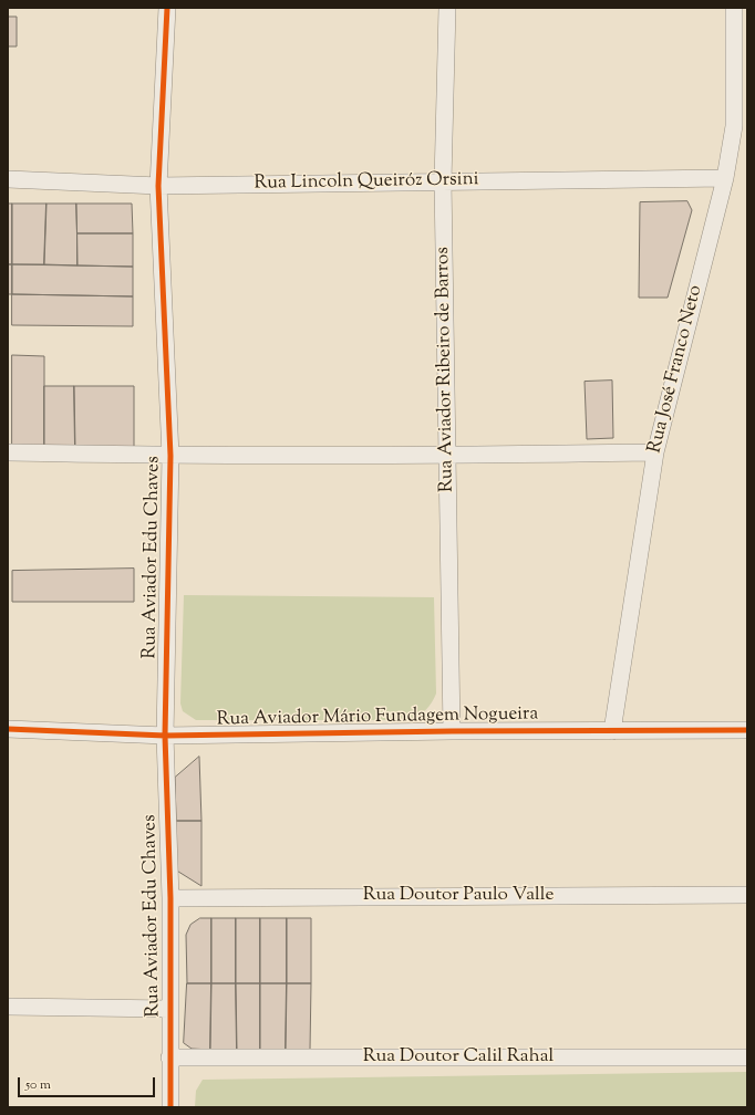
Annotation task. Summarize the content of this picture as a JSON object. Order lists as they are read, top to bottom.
{
  "streets": {
    "street": [
      "Rua Lincoln Queiróz Orsini",
      "Rua Aviador Ribeiro de Barros",
      "Rua José Franco Neto",
      "Rua Aviador Edu Chaves",
      "Rua Aviador Mário Fundagem Nogueira",
      "Rua Doutor Paulo Valle",
      "Rua Doutor Calil Rahal"
    ]
  },
  "crossings": [
    ["Rua Lincoln Queiróz Orsini", "Rua Aviador Ribeiro de Barros"],
    ["Rua Lincoln Queiróz Orsini", "Rua José Franco Neto"],
    ["Rua Lincoln Queiróz Orsini", "Rua Aviador Edu Chaves"],
    ["Rua Aviador Ribeiro de Barros", "Rua Aviador Mário Fundagem Nogueira"],
    ["Rua José Franco Neto", "Rua Aviador Mário Fundagem Nogueira"],
    ["Rua Aviador Edu Chaves", "Rua Aviador Mário Fundagem Nogueira"],
    ["Rua Aviador Edu Chaves", "Rua Doutor Paulo Valle"],
    ["Rua Aviador Edu Chaves", "Rua Doutor Calil Rahal"]
  ],
  "scale_bar": "50 m"
}
